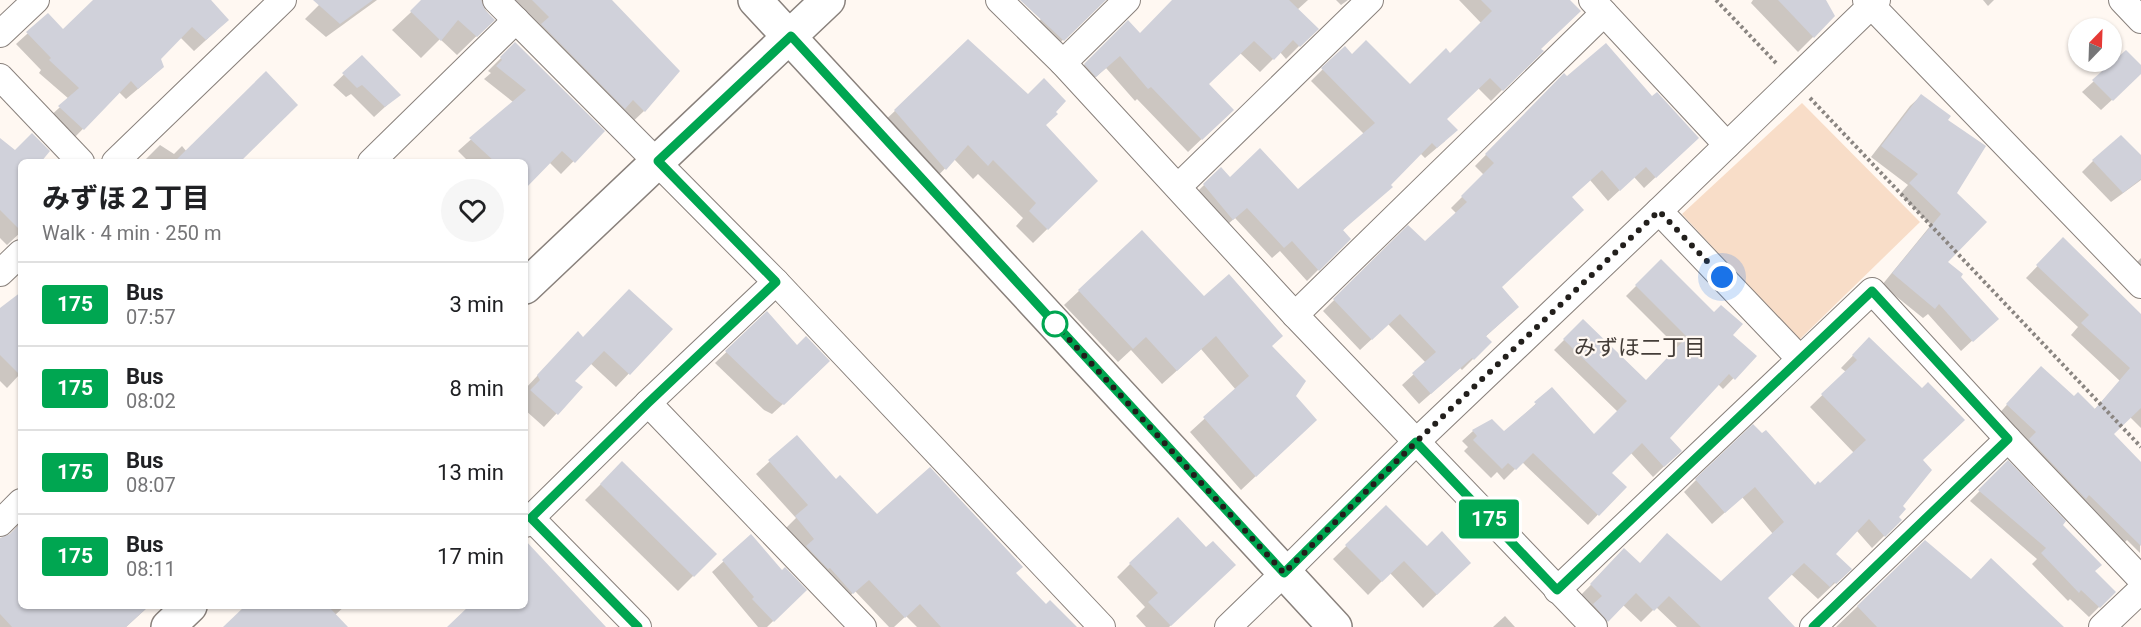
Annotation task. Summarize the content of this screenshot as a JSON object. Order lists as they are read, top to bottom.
{
  "districts": ["みずほ二丁目"],
  "lines": ["bus line 175"],
  "north": "top right",
  "page": {
    "on_map": "175",
    "heading": ["みずほ２丁目", "Walk · 4 min · 250 m"],
    "list": [
      {
        "mark": "175",
        "name": "Bus",
        "note": "07:57",
        "value": "3 min"
      },
      {
        "mark": "175",
        "name": "Bus",
        "note": "08:02",
        "value": "8 min"
      },
      {
        "mark": "175",
        "name": "Bus",
        "note": "08:07",
        "value": "13 min"
      },
      {
        "mark": "175",
        "name": "Bus",
        "note": "08:11",
        "value": "17 min"
      }
    ]
  }
}
